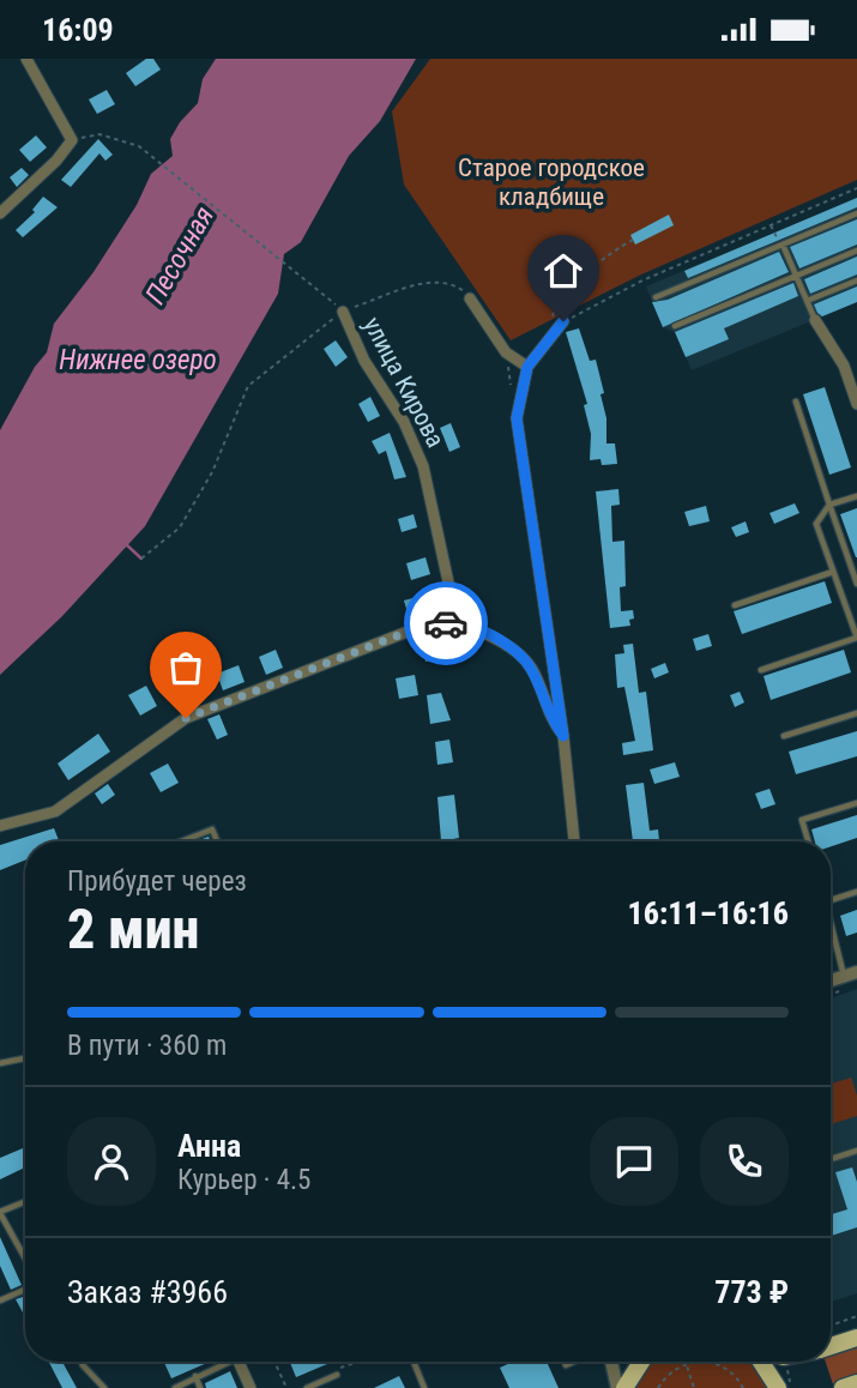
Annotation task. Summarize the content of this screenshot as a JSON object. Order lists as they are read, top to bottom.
{
  "streets": {
    "street": ["улица Кирова"]
  },
  "water": ["Песочная", "Нижнее озеро"],
  "parks": ["Старое городское кладбище"],
  "page": {
    "status": "16:09",
    "heading": ["2 мин", "Прибудет через", "16:11–16:16"],
    "panel": [
      "Анна",
      "Курьер · 4.5",
      "Заказ #3966",
      "773 ₽"
    ],
    "bar": "В пути · 360 m"
  }
}
